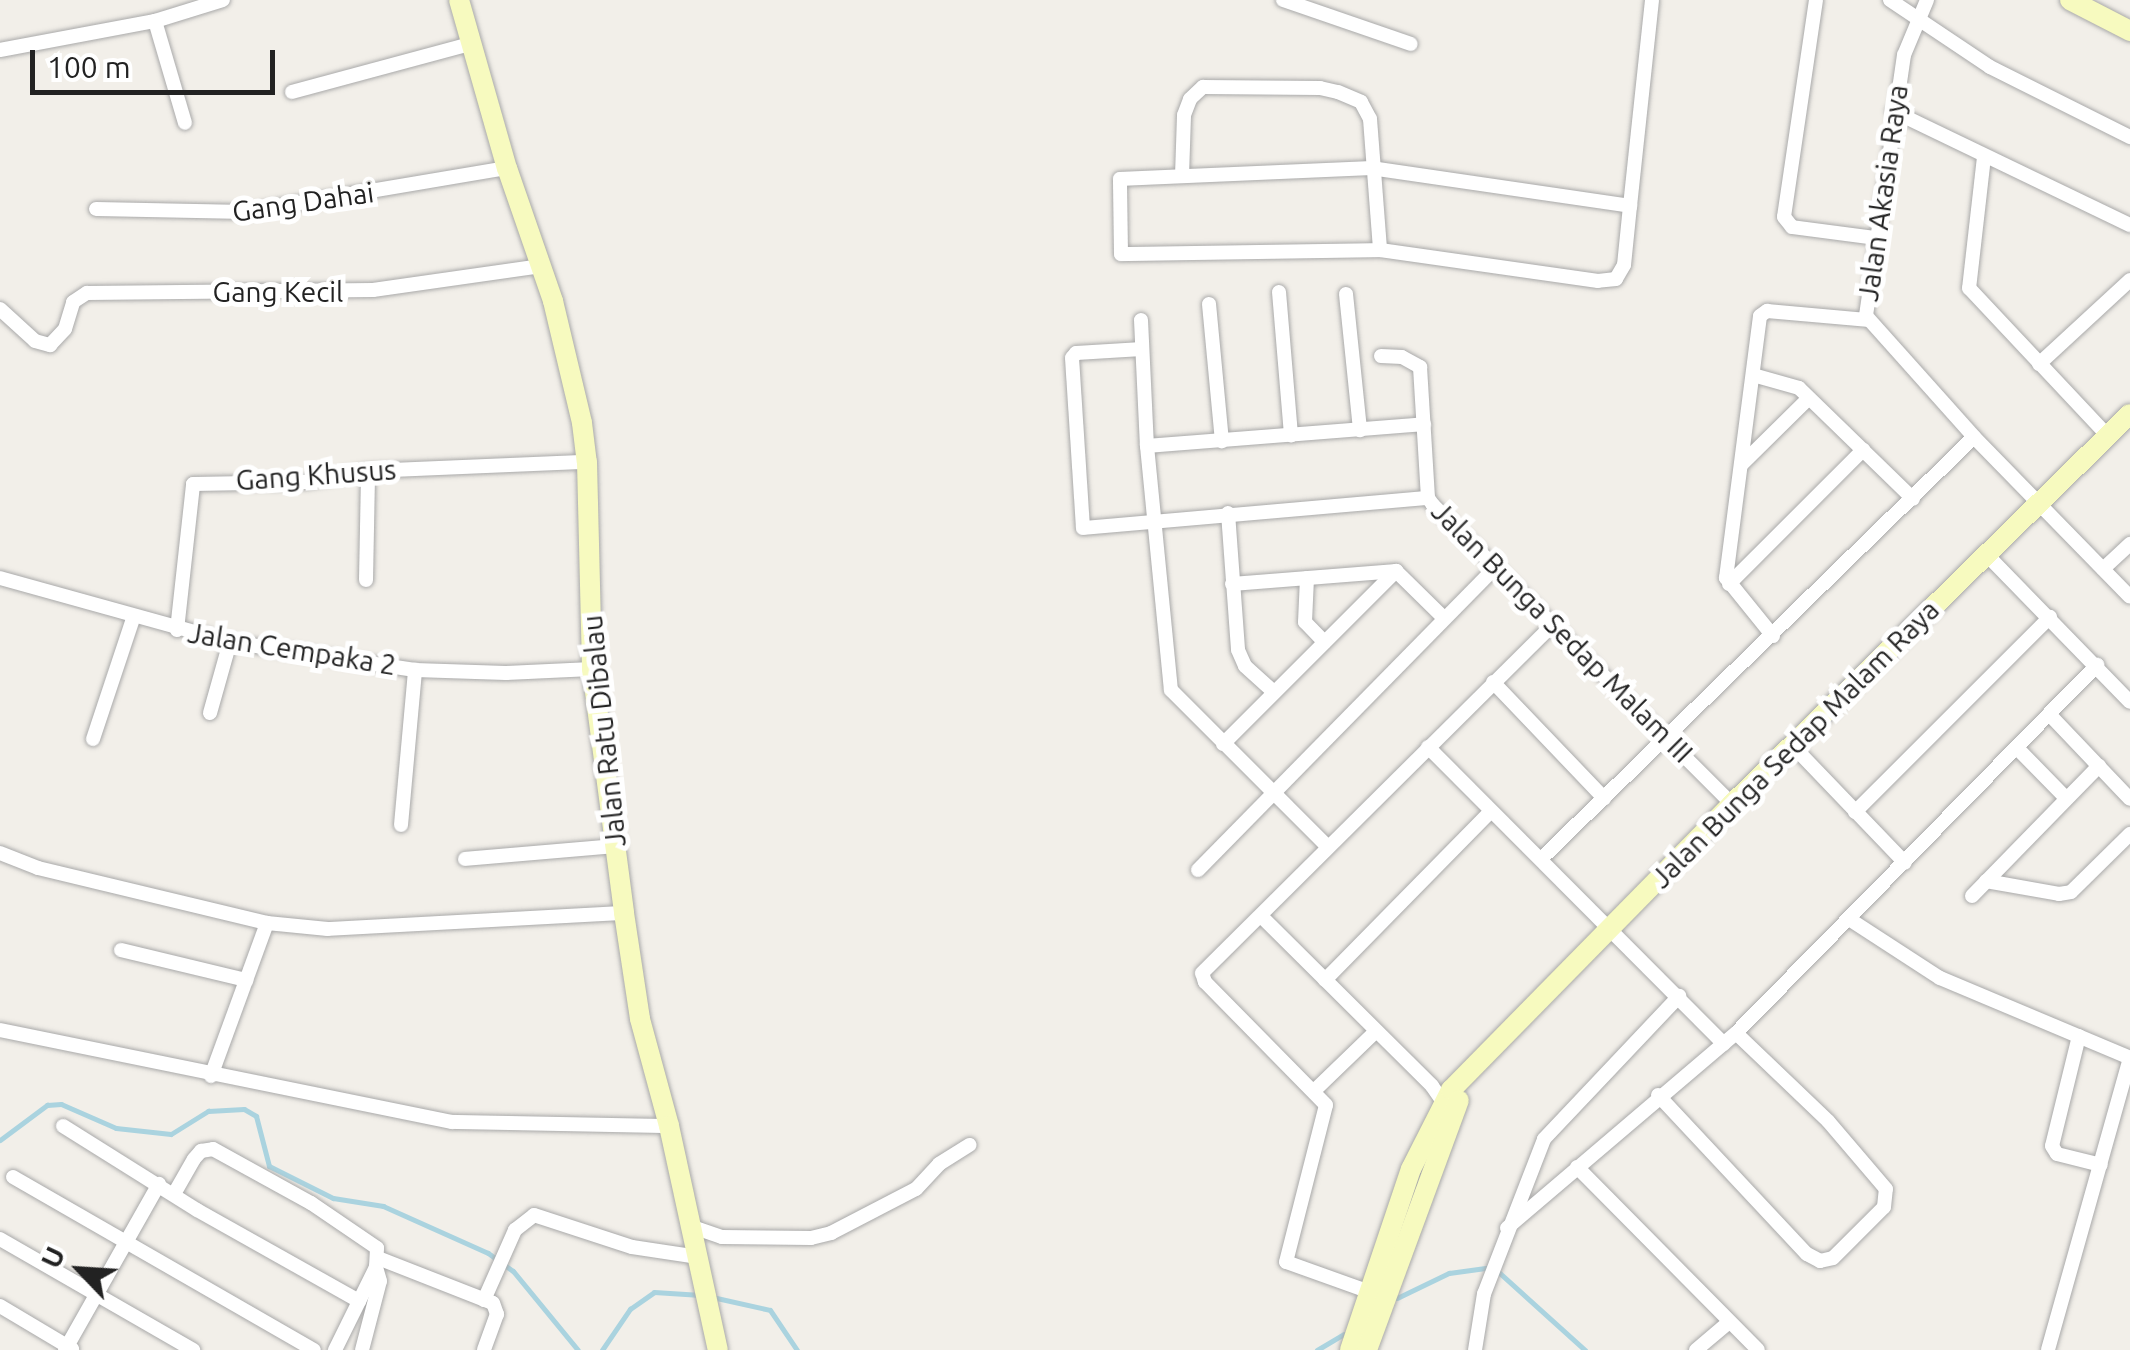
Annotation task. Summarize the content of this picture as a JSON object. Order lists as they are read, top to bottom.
{
  "streets": {
    "main road": ["Jalan Ratu Dibalau", "Jalan Bunga Sedap Malam Raya"],
    "street": [
      "Jalan Akasia Raya",
      "Gang Dahai",
      "Gang Kecil",
      "Gang Khusus",
      "Jalan Bunga Sedap Malam III",
      "Jalan Cempaka 2"
    ]
  },
  "crossings": [
    ["Jalan Akasia Raya", "Jalan Bunga Sedap Malam Raya"],
    ["Gang Dahai", "Jalan Ratu Dibalau"],
    ["Gang Kecil", "Jalan Ratu Dibalau"],
    ["Gang Khusus", "Jalan Cempaka 2"],
    ["Gang Khusus", "Jalan Ratu Dibalau"],
    ["Jalan Bunga Sedap Malam III", "Jalan Bunga Sedap Malam Raya"],
    ["Jalan Cempaka 2", "Jalan Ratu Dibalau"]
  ],
  "scale_bar": "100 m",
  "north": "top left"
}
